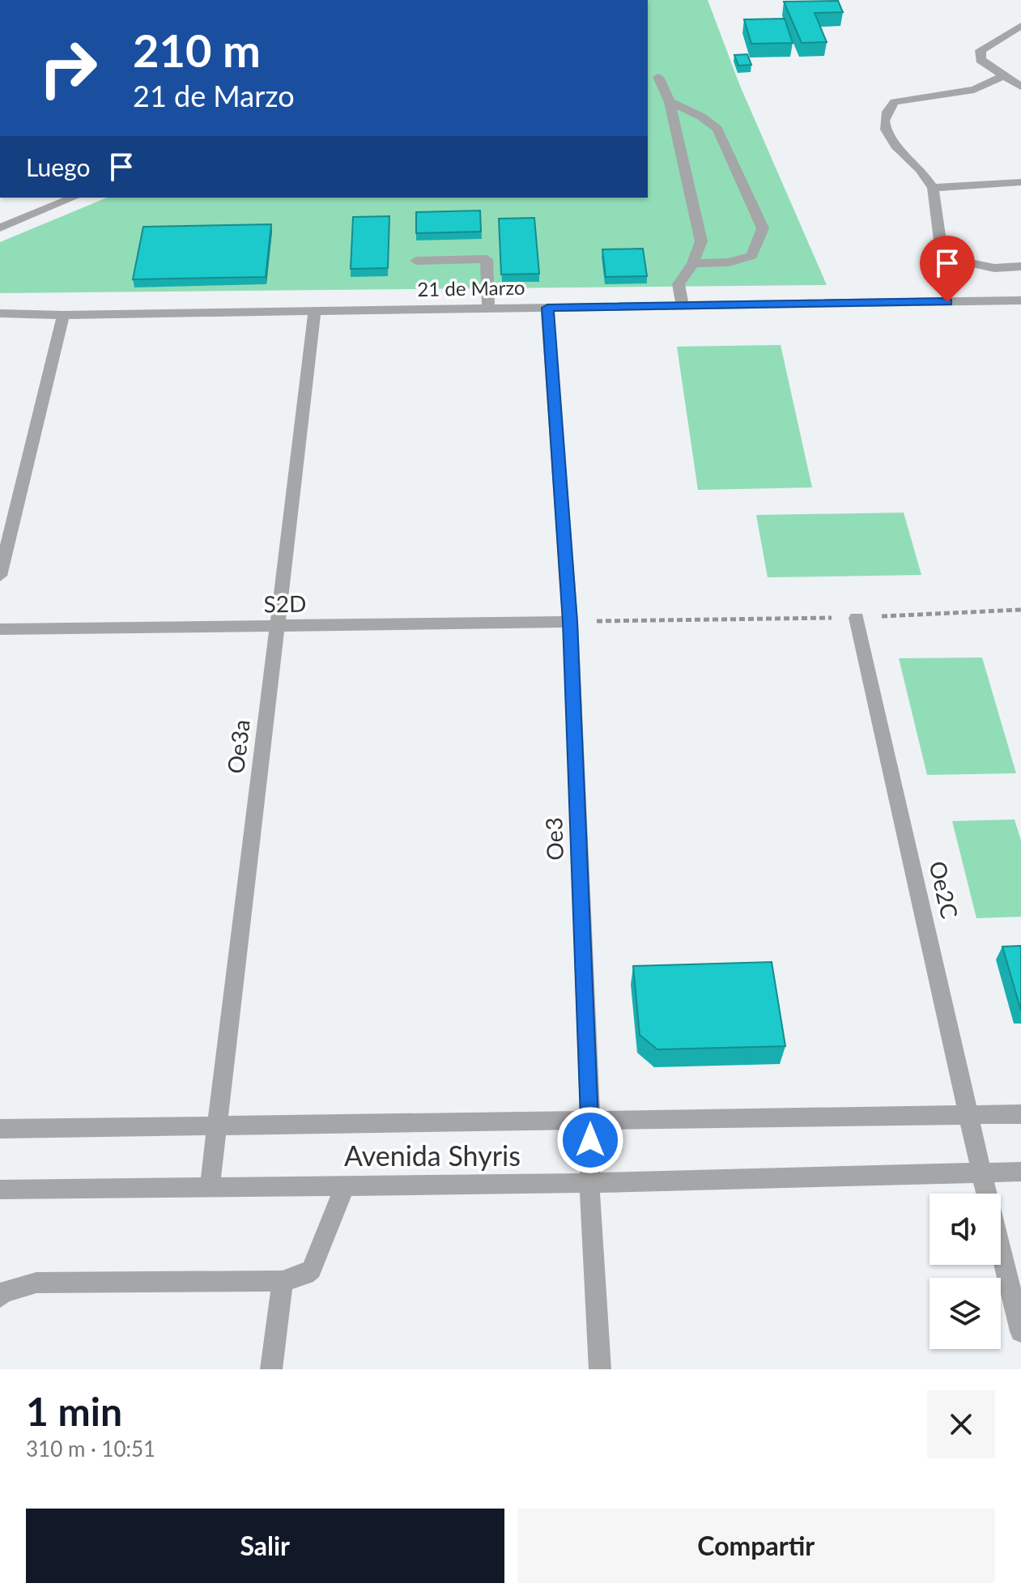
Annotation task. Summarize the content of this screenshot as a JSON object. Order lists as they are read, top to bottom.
{
  "streets": {
    "street": [
      "21 de Marzo",
      "S2D",
      "Oe3a",
      "Oe3",
      "Oe2C",
      "Avenida Shyris"
    ]
  },
  "crossings": [
    ["21 de Marzo", "Oe3a"],
    ["21 de Marzo", "Oe3"],
    ["S2D", "Oe3a"],
    ["S2D", "Oe3"],
    ["Oe3a", "Avenida Shyris"],
    ["Oe3", "Avenida Shyris"],
    ["Oe2C", "Avenida Shyris"]
  ],
  "page": {
    "turn": ["210 m", "21 de Marzo"],
    "then": "Luego",
    "heading": ["1 min", "310 m · 10:51"],
    "buttons": ["Salir", "Compartir"]
  }
}
